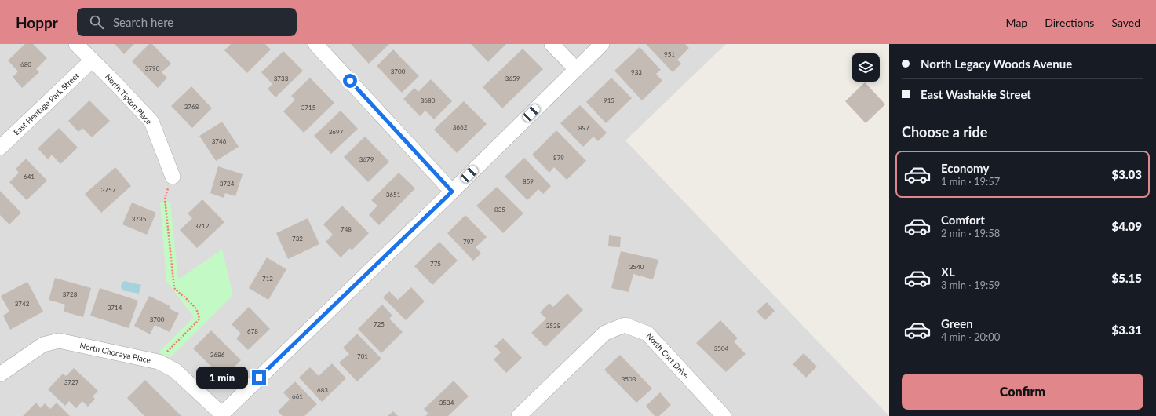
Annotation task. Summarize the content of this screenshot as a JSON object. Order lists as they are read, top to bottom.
{
  "streets": {
    "street": [
      "North Tipton Place",
      "East Heritage Park Street",
      "North Chocaya Place",
      "North Curt Drive"
    ]
  },
  "crossings": [
    ["North Tipton Place", "East Heritage Park Street"]
  ],
  "house_numbers": [
    "951",
    "680",
    "3790",
    "3700",
    "933",
    "3733",
    "3659",
    "3680",
    "915",
    "3768",
    "3715",
    "3662",
    "897",
    "3697",
    "3746",
    "879",
    "3679",
    "641",
    "859",
    "3724",
    "3757",
    "3651",
    "835",
    "3735",
    "3712",
    "748",
    "732",
    "797",
    "775",
    "3540",
    "712",
    "3728",
    "3742",
    "3714",
    "3700",
    "725",
    "3538",
    "678",
    "3504",
    "3686",
    "701",
    "3503",
    "3727",
    "683",
    "661",
    "3534"
  ],
  "page": {
    "header": "Hoppr",
    "search": "Search here",
    "nav": ["Map", "Directions", "Saved"],
    "banner": ["North Legacy Woods Avenue", "East Washakie Street"],
    "heading": "Choose a ride",
    "list": [
      {
        "name": "Economy",
        "note": "1 min · 19:57",
        "value": "$3.03"
      },
      {
        "name": "Comfort",
        "note": "2 min · 19:58",
        "value": "$4.09"
      },
      {
        "name": "XL",
        "note": "3 min · 19:59",
        "value": "$5.15"
      },
      {
        "name": "Green",
        "note": "4 min · 20:00",
        "value": "$3.31"
      }
    ],
    "bubble": "1 min",
    "buttons": "Confirm"
  }
}
